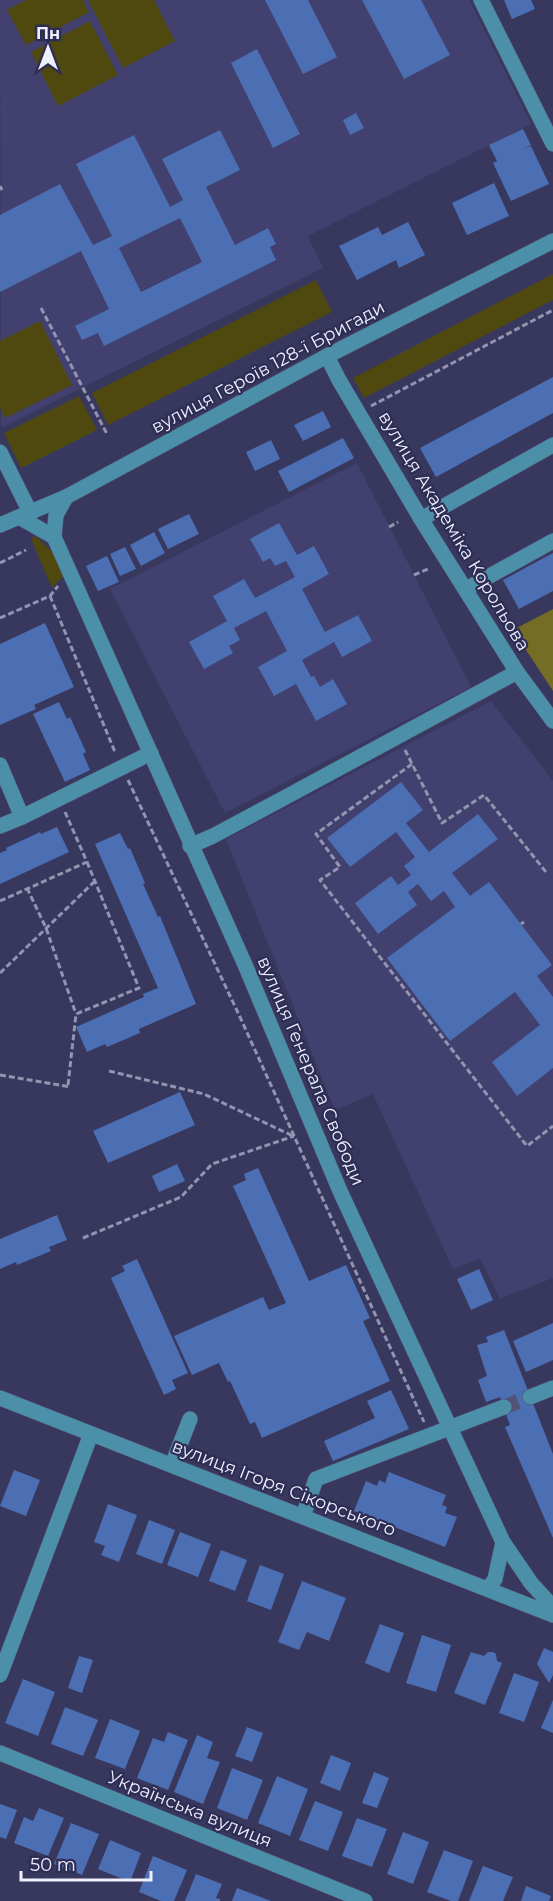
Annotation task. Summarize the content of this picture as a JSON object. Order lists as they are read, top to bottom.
{
  "streets": {
    "street": [
      "вулиця Героїв 128-ї Бригади",
      "вулиця Академіка Корольова",
      "вулиця Генерала Свободи",
      "вулиця Ігоря Сікорського",
      "Українська вулиця"
    ]
  },
  "crossings": [
    ["вулиця Героїв 128-ї Бригади", "вулиця Академіка Корольова"]
  ],
  "scale_bar": "50 m",
  "north": "top"
}
